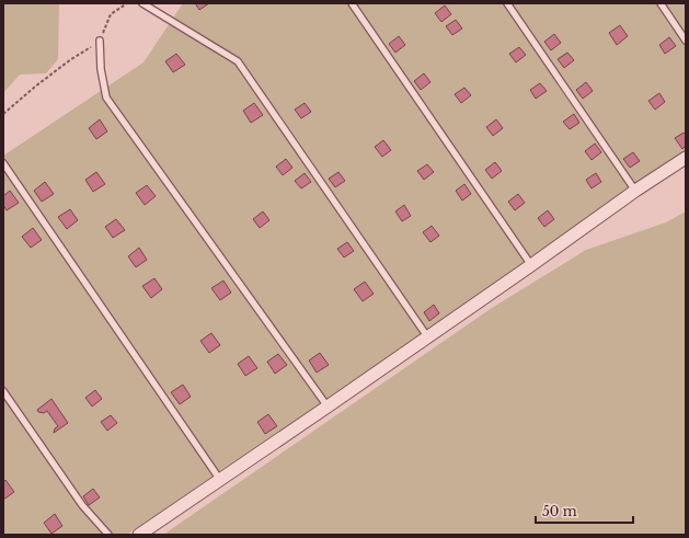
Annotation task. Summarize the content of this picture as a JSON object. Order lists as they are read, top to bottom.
{
  "scale_bar": "50 m"
}
